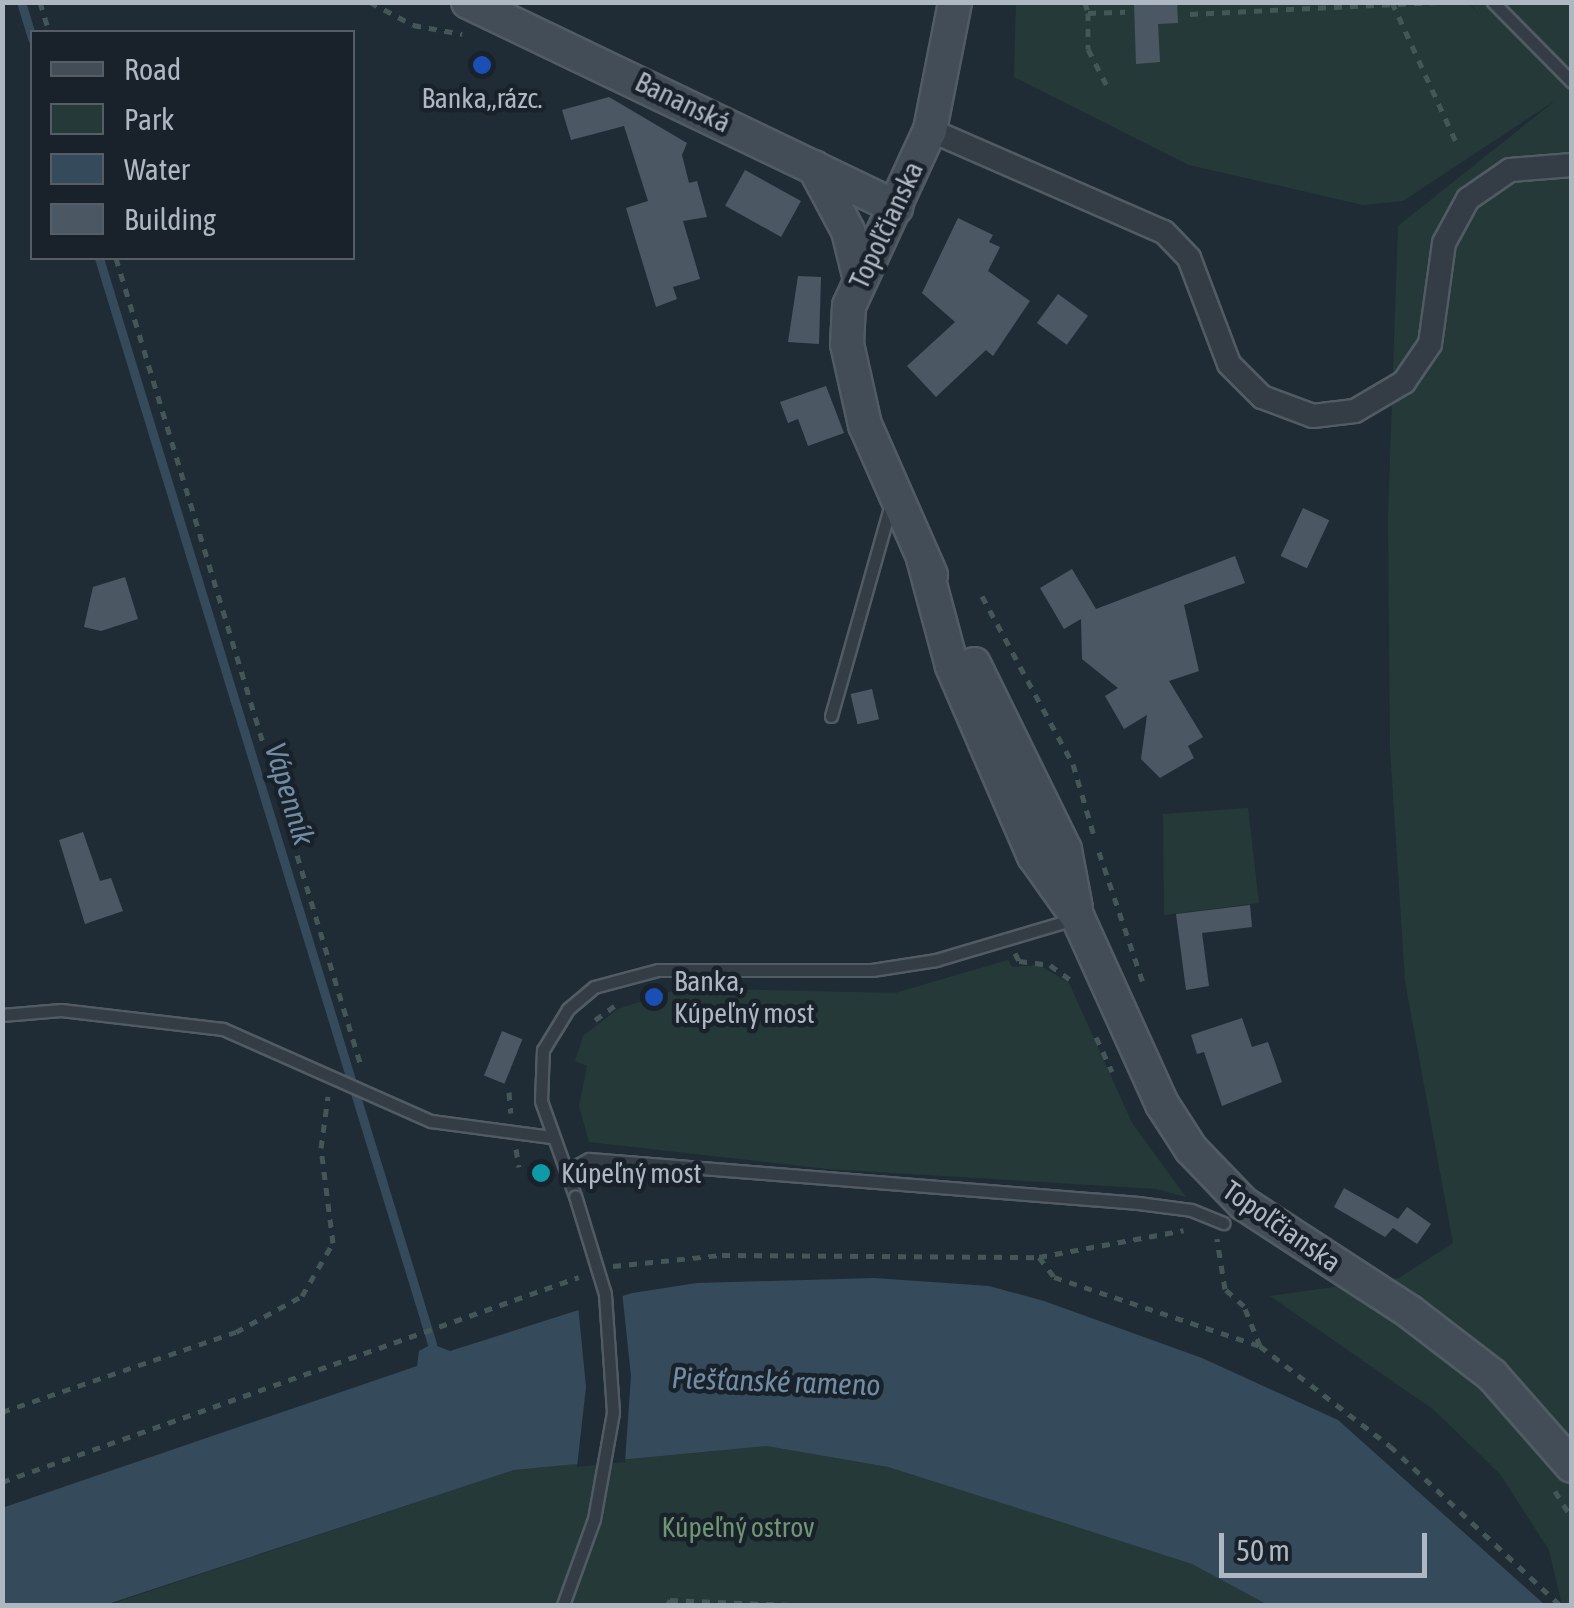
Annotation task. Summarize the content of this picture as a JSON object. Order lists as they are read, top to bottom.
{
  "streets": {
    "main road": ["Bananská", "Topoľčianska"]
  },
  "crossings": [
    ["Bananská", "Topoľčianska"]
  ],
  "water": ["Vápenník", "Piešťanské rameno"],
  "parks": ["Kúpeľný ostrov"],
  "places": ["Banka,,rázc.", "Banka, Kúpeľný most", "Kúpeľný most"],
  "legend": [
    "Road",
    "Park",
    "Water",
    "Building"
  ],
  "scale_bar": "50 m"
}
